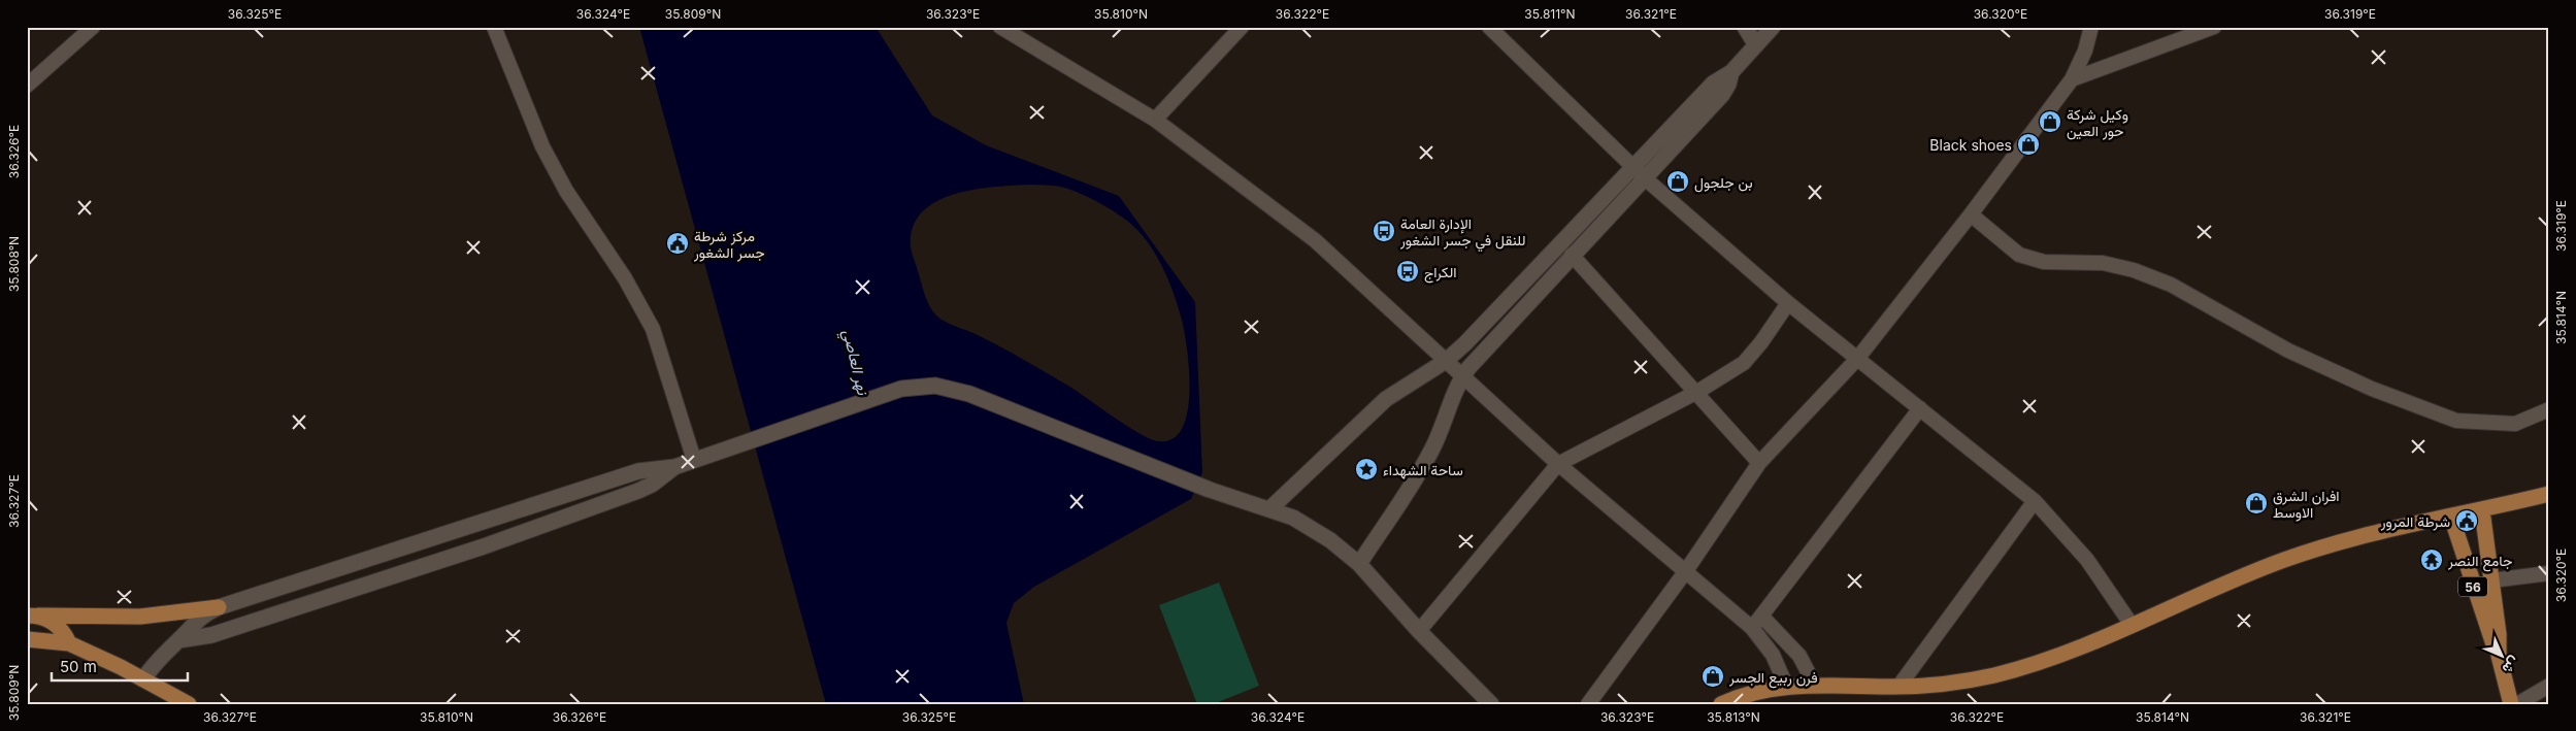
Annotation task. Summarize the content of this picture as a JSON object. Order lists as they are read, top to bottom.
{
  "streets": {
    "main road": ["56"]
  },
  "water": ["نهر العاصي"],
  "places": {
    "shop": [
      "وكيل شركة حور العين",
      "Black shoes",
      "بن جلجول",
      "افران الشرق الاوسط",
      "فرن ربيع الجسر"
    ],
    "bus stop": ["الإدارة العامة للنقل في جسر الشغور", "الكراج"],
    "public building": ["مركز شرطة جسر الشغور", "شرطة المرور"],
    "place": ["ساحة الشهداء"],
    "temple": ["جامع النصر"]
  },
  "scale_bar": "50 m",
  "north": "bottom right",
  "coordinates": [
    "36.325°E",
    "36.324°E",
    "35.809°N",
    "36.323°E",
    "35.810°N",
    "36.322°E",
    "35.811°N",
    "36.321°E",
    "36.320°E",
    "36.319°E",
    "36.326°E",
    "35.808°N",
    "35.814°N",
    "36.327°E",
    "35.813°N"
  ]
}
